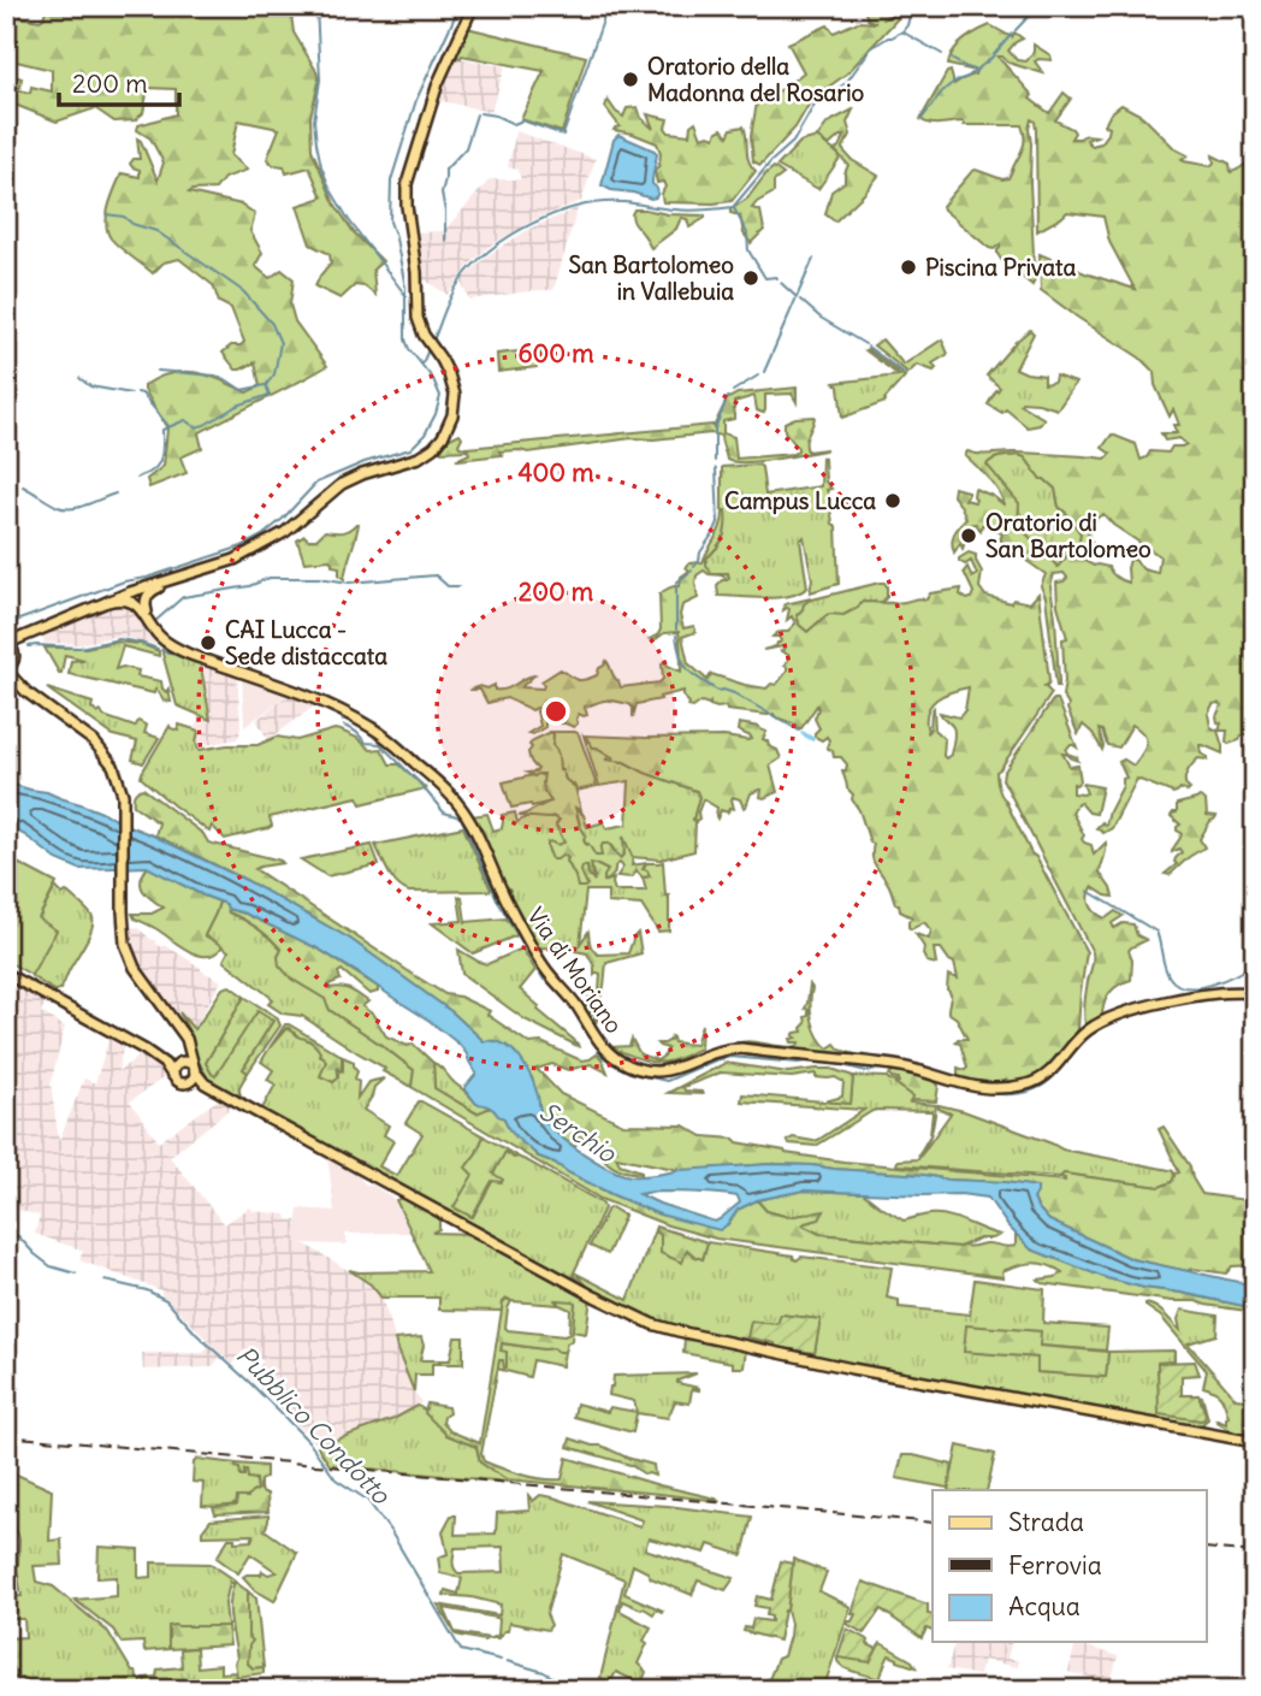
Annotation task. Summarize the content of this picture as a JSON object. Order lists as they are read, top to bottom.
{
  "streets": {
    "main road": ["Via di Moriano"]
  },
  "water": ["Serchio", "Pubblico Condotto"],
  "places": [
    "Oratorio della Madonna del Rosario",
    "Piscina Privata",
    "San Bartolomeo in Vallebuia",
    "Campus Lucca",
    "Oratorio di San Bartolomeo",
    "CAI Lucca - Sede distaccata"
  ],
  "legend": ["Strada", "Ferrovia", "Acqua"],
  "scale_bar": "200 m",
  "rings": ["600 m", "400 m", "200 m"]
}
